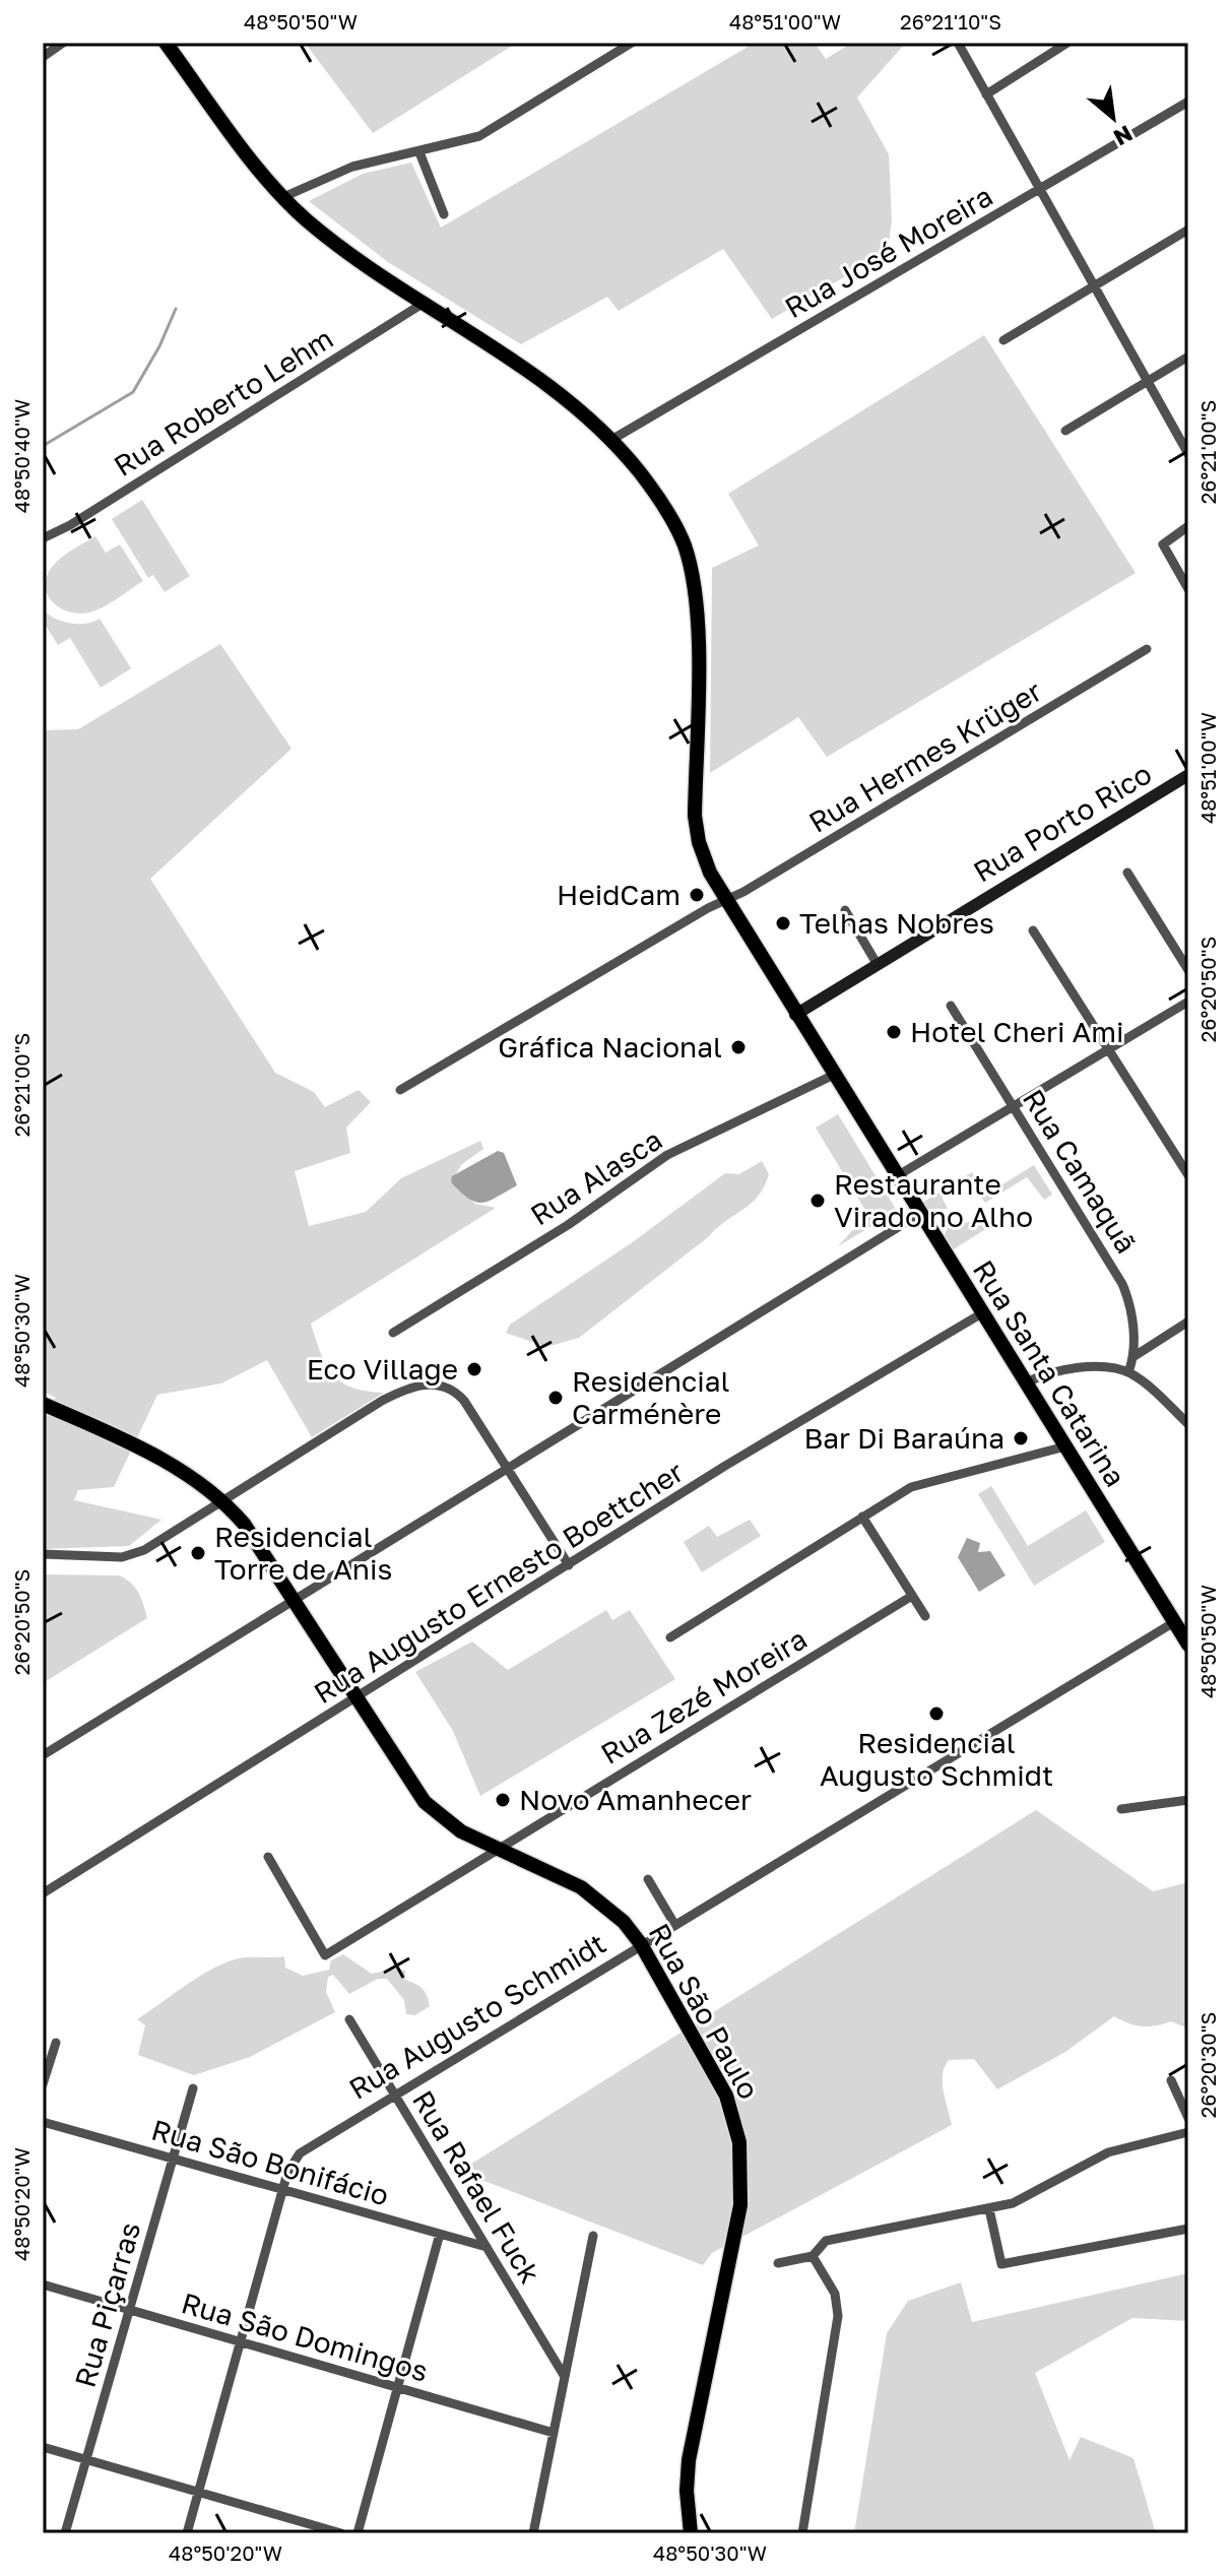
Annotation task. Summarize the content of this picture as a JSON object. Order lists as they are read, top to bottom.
{
  "streets": {
    "main road": ["Rua Porto Rico", "Rua Santa Catarina", "Rua São Paulo"],
    "street": [
      "Rua José Moreira",
      "Rua Roberto Lehm",
      "Rua Hermes Krüger",
      "Rua Camaquã",
      "Rua Alasca",
      "Rua Augusto Ernesto Boettcher",
      "Rua Zezé Moreira",
      "Rua Augusto Schmidt",
      "Rua São Bonifácio",
      "Rua Rafael Fuck",
      "Rua Piçarras",
      "Rua São Domingos"
    ]
  },
  "crossings": [
    ["Rua José Moreira", "Rua Santa Catarina"],
    ["Rua Roberto Lehm", "Rua Santa Catarina"],
    ["Rua Hermes Krüger", "Rua Santa Catarina"],
    ["Rua Porto Rico", "Rua Santa Catarina"],
    ["Rua Alasca", "Rua Santa Catarina"],
    ["Rua Santa Catarina", "Rua Augusto Ernesto Boettcher"],
    ["Rua Santa Catarina", "Rua Augusto Schmidt"],
    ["Rua Augusto Ernesto Boettcher", "Rua São Paulo"],
    ["Rua Zezé Moreira", "Rua São Paulo"],
    ["Rua São Paulo", "Rua Augusto Schmidt"],
    ["Rua Augusto Schmidt", "Rua São Bonifácio"],
    ["Rua Augusto Schmidt", "Rua Rafael Fuck"],
    ["Rua Augusto Schmidt", "Rua São Domingos"],
    ["Rua São Bonifácio", "Rua Rafael Fuck"],
    ["Rua São Bonifácio", "Rua Piçarras"],
    ["Rua Piçarras", "Rua São Domingos"]
  ],
  "places": [
    "HeidCam",
    "Telhas Nobres",
    "Hotel Cheri Ami",
    "Gráfica Nacional",
    "Restaurante Virado no Alho",
    "Eco Village",
    "Residencial Carménère",
    "Bar Di Baraúna",
    "Residencial Torre de Anis",
    "Residencial Augusto Schmidt",
    "Novo Amanhecer"
  ],
  "north": "bottom right",
  "coordinates": [
    "48°50'50\"W",
    "48°51'00\"W",
    "26°21'10\"S",
    "26°21'00\"S",
    "48°50'40\"W",
    "26°20'50\"S",
    "48°50'30\"W",
    "26°20'30\"S",
    "48°50'20\"W"
  ]
}
